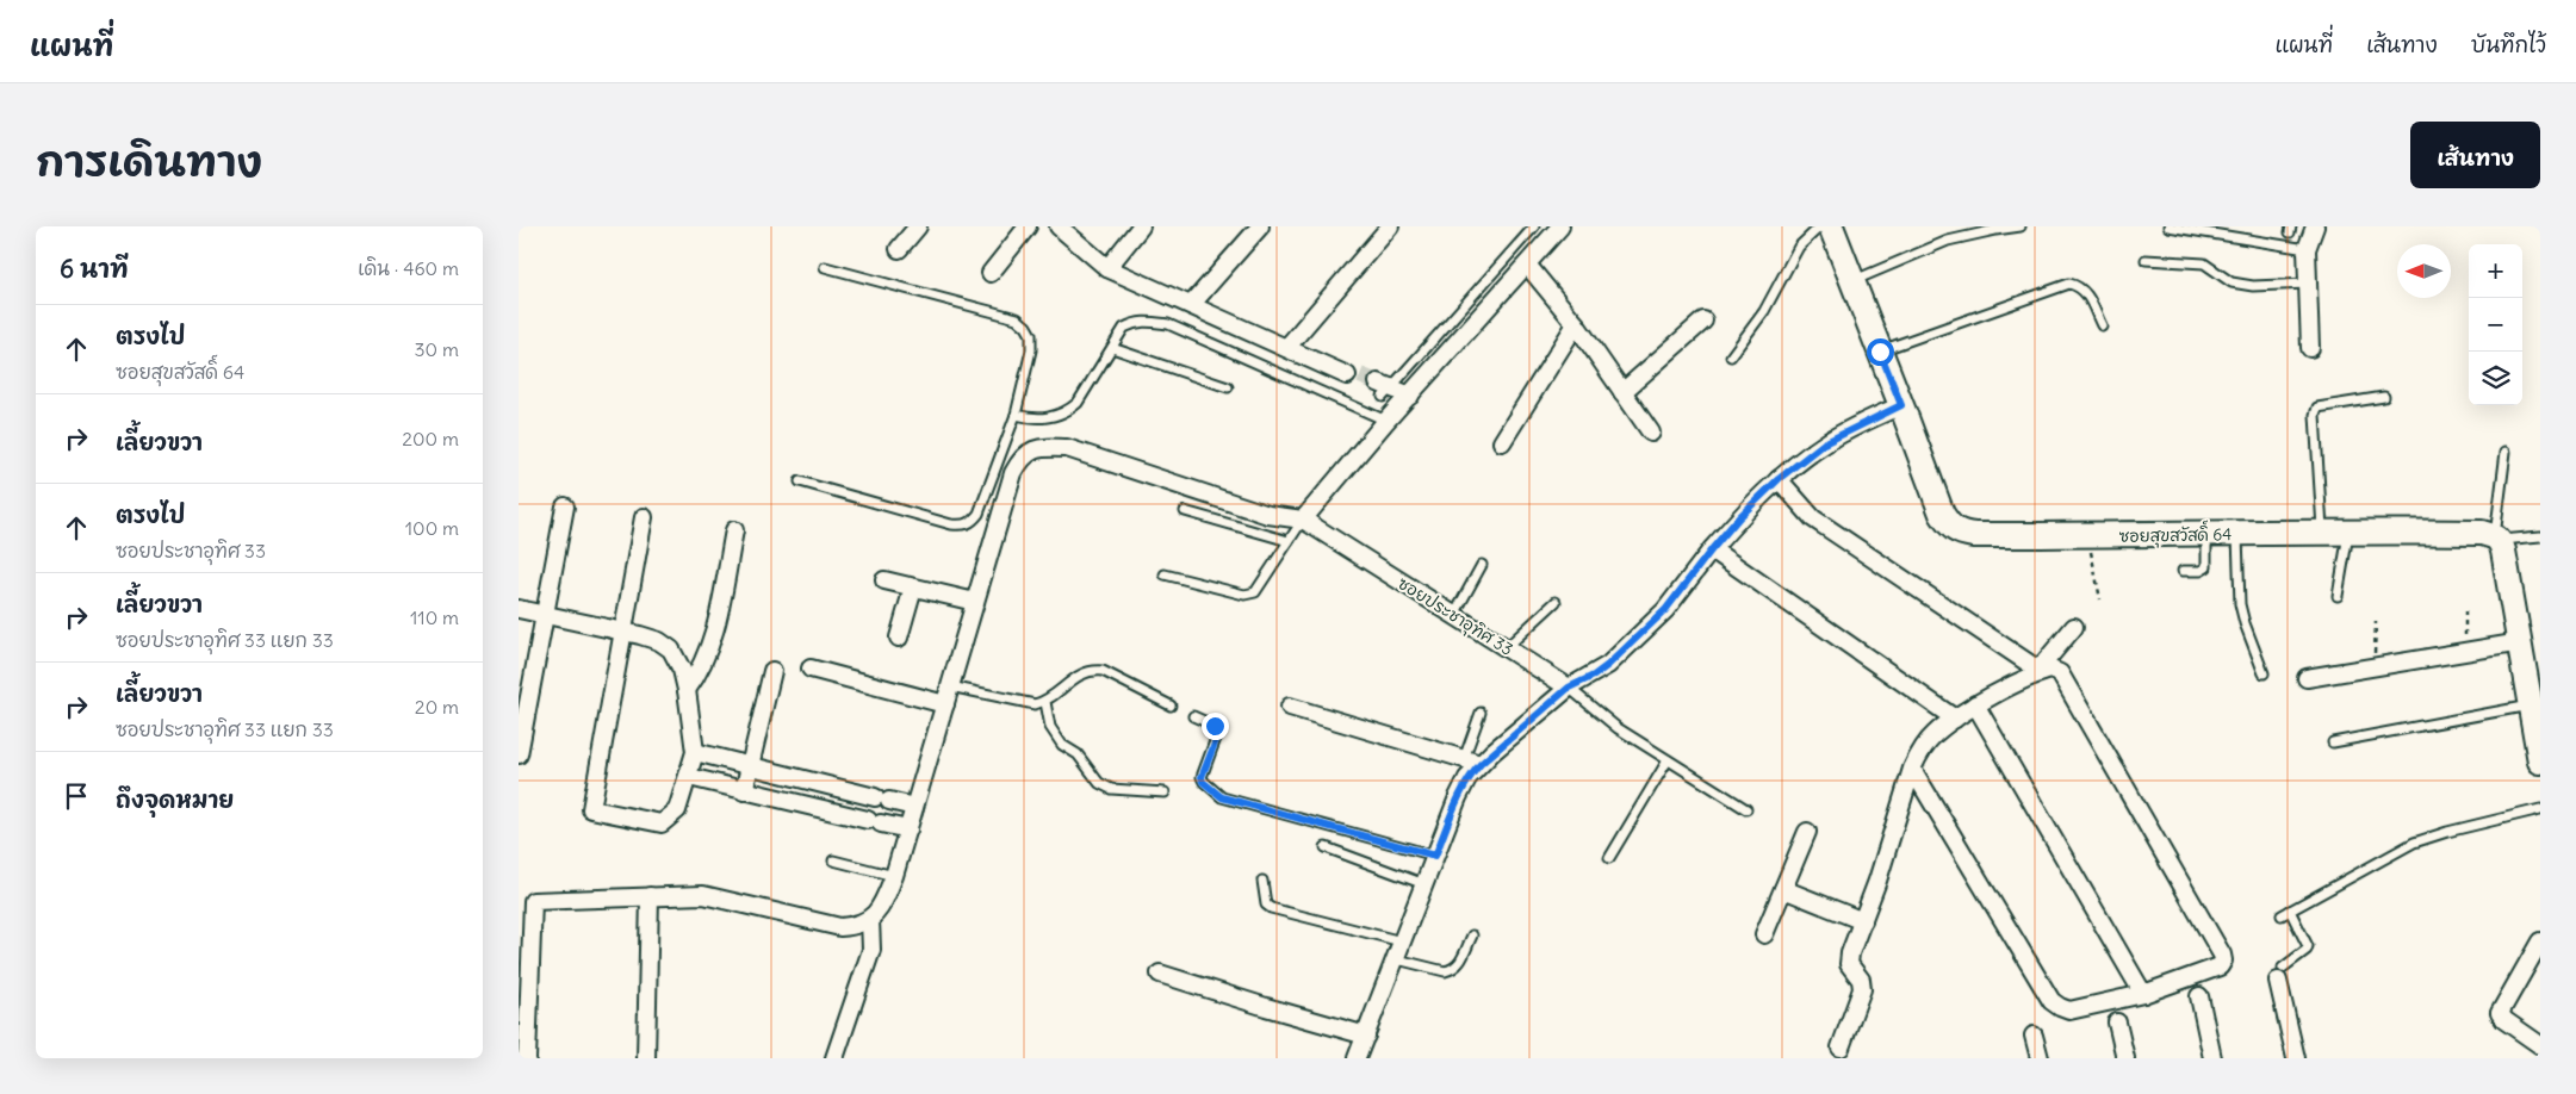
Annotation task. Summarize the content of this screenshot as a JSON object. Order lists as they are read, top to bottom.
{
  "streets": {
    "street": ["ซอยสุขสวัสดิ์ 64", "ซอยประชาอุทิศ 33"]
  },
  "north": "left",
  "page": {
    "header": "แผนที่",
    "nav": ["แผนที่", "เส้นทาง", "บันทึกไว้"],
    "title": "การเดินทาง",
    "buttons": "เส้นทาง",
    "heading": ["6 นาที", "เดิน · 460 m"],
    "map_buttons": ["+", "−"],
    "list": [
      ["ตรงไป", "ซอยสุขสวัสดิ์ 64", "30 m"],
      ["เลี้ยวขวา", "200 m"],
      ["ตรงไป", "ซอยประชาอุทิศ 33", "100 m"],
      ["เลี้ยวขวา", "ซอยประชาอุทิศ 33 แยก 33", "110 m"],
      ["เลี้ยวขวา", "ซอยประชาอุทิศ 33 แยก 33", "20 m"],
      "ถึงจุดหมาย"
    ]
  }
}
